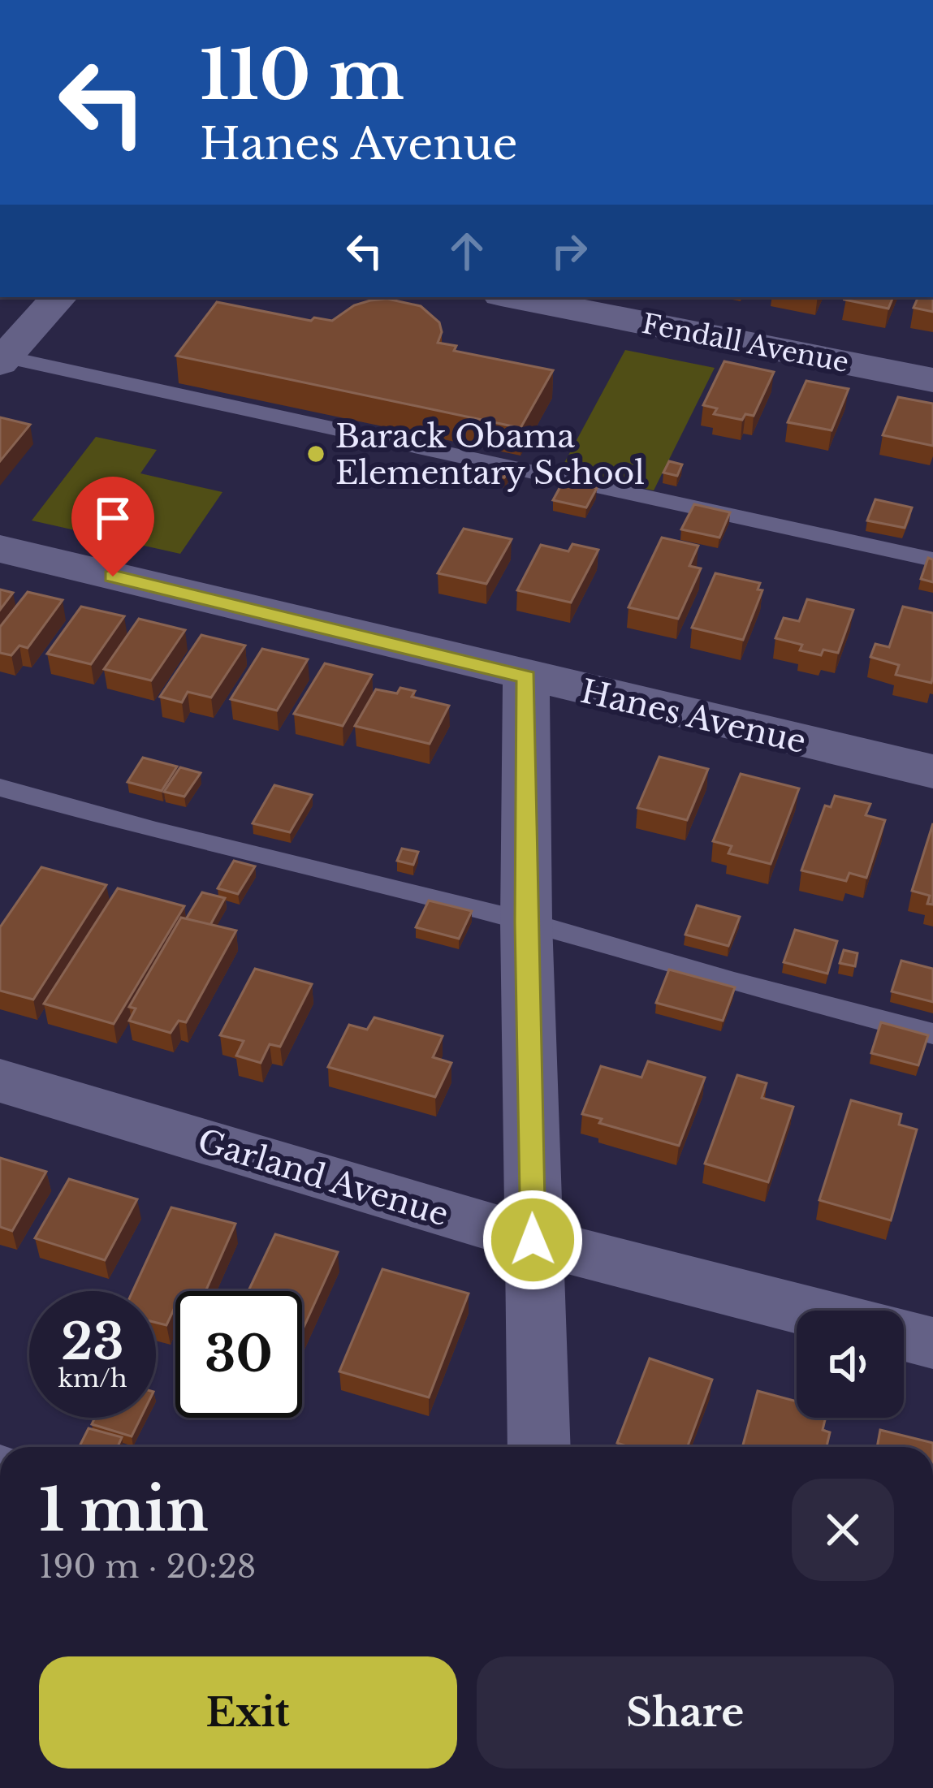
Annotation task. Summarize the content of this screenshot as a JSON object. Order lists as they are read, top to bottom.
{
  "streets": {
    "street": ["Fendall Avenue", "Hanes Avenue", "Garland Avenue"]
  },
  "places": ["Barack Obama Elementary School"],
  "page": {
    "turn": ["110 m", "Hanes Avenue"],
    "speed": "23 km/h",
    "limit": "30",
    "heading": ["1 min", "190 m · 20:28"],
    "buttons": ["Exit", "Share"]
  }
}
